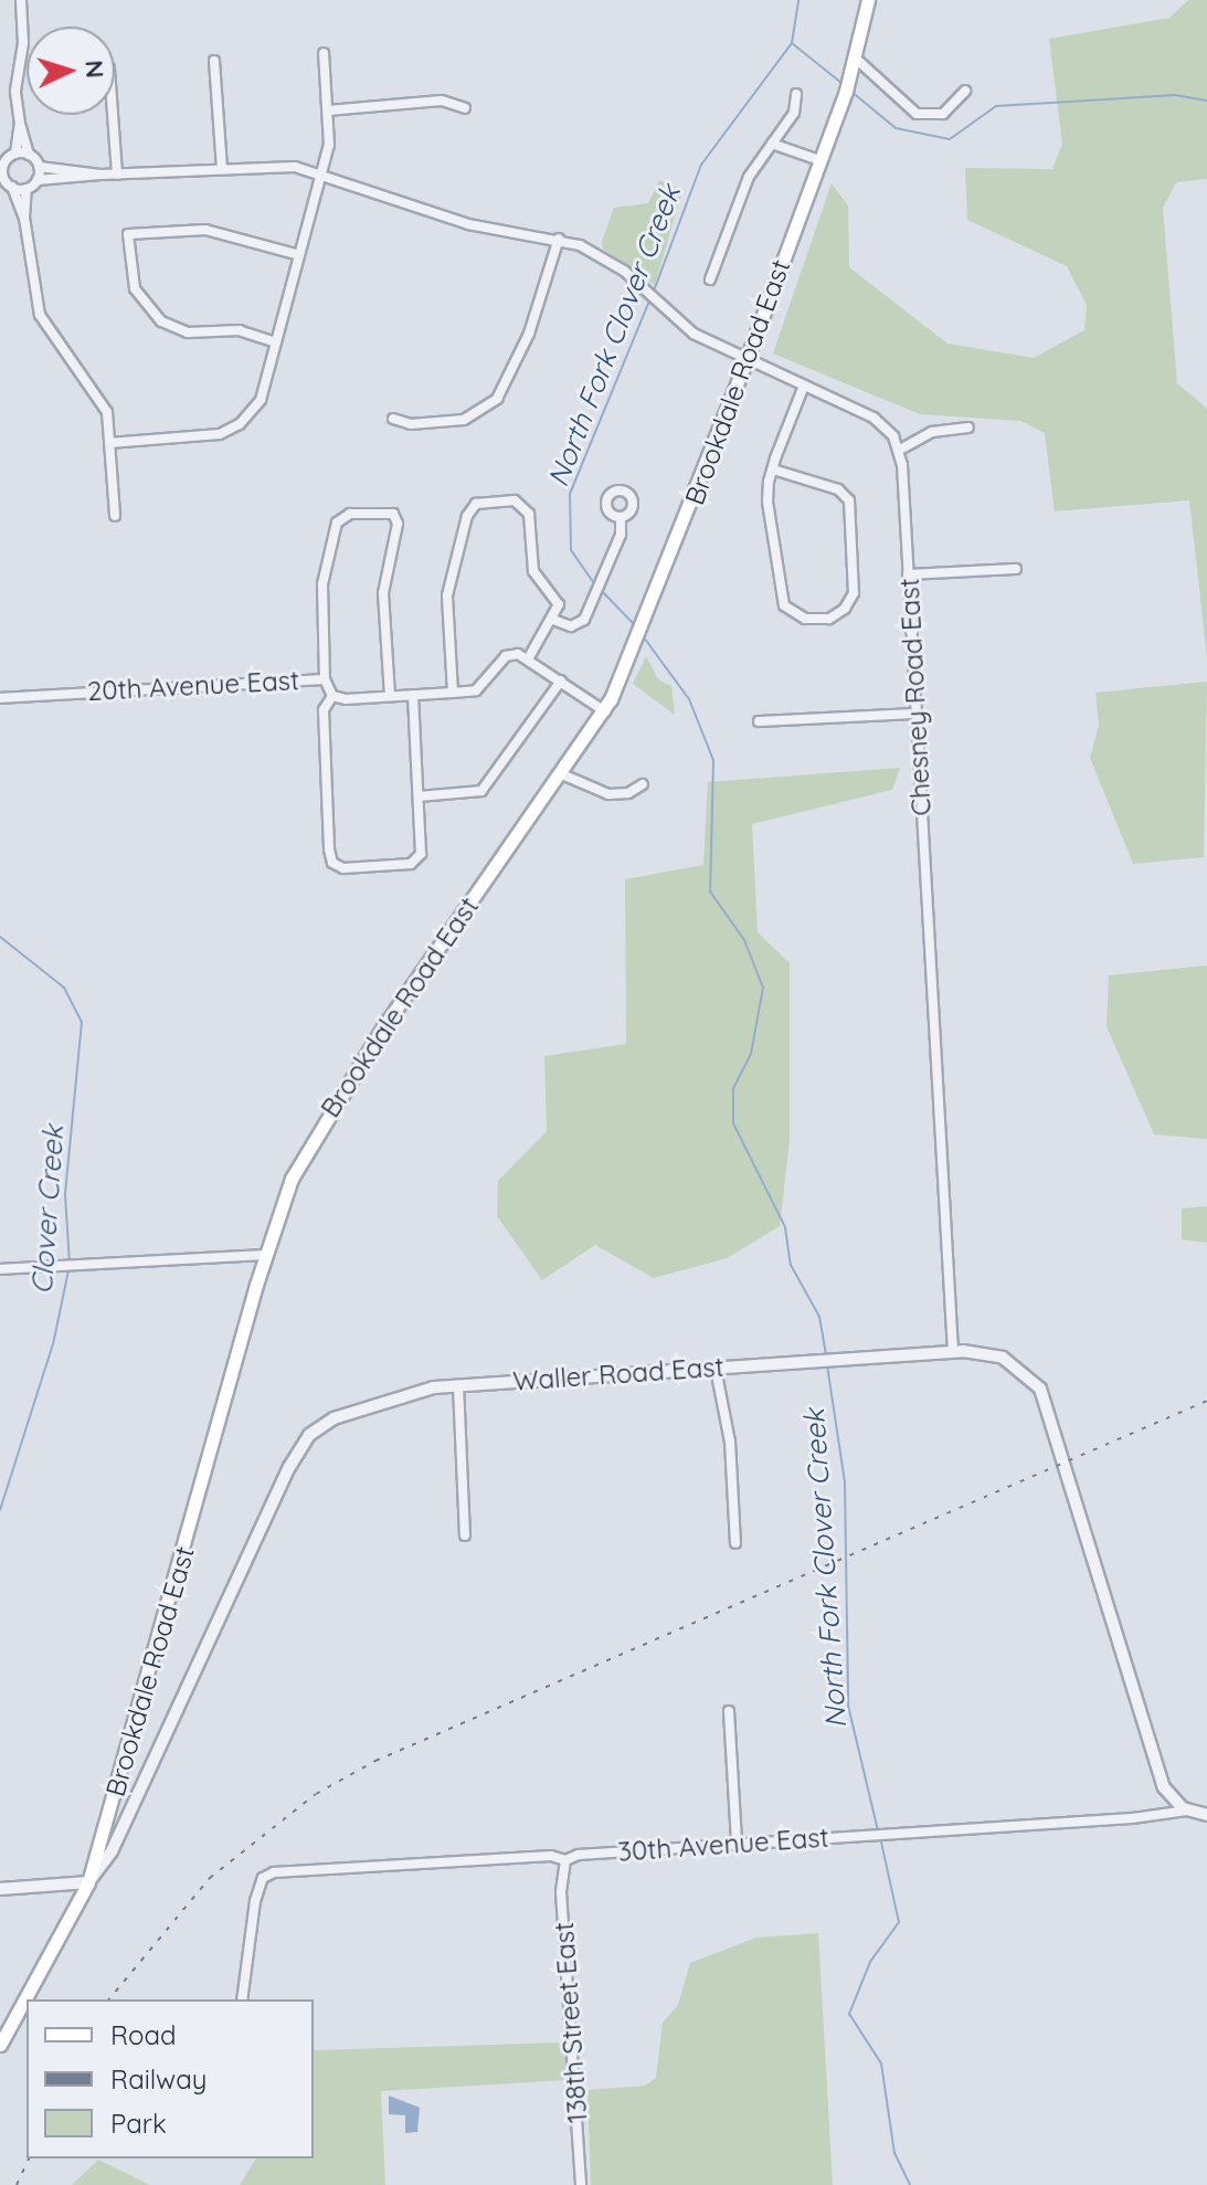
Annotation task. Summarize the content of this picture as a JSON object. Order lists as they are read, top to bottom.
{
  "streets": {
    "main road": ["Brookdale Road East"],
    "street": [
      "20th Avenue East",
      "Chesney Road East",
      "Waller Road East",
      "30th Avenue East",
      "138th Street East"
    ]
  },
  "crossings": [
    ["Brookdale Road East", "Waller Road East"],
    ["Chesney Road East", "Waller Road East"],
    ["Waller Road East", "30th Avenue East"],
    ["30th Avenue East", "138th Street East"]
  ],
  "water": ["North Fork Clover Creek", "Clover Creek"],
  "legend": ["Road", "Railway", "Park"],
  "north": "right"
}
